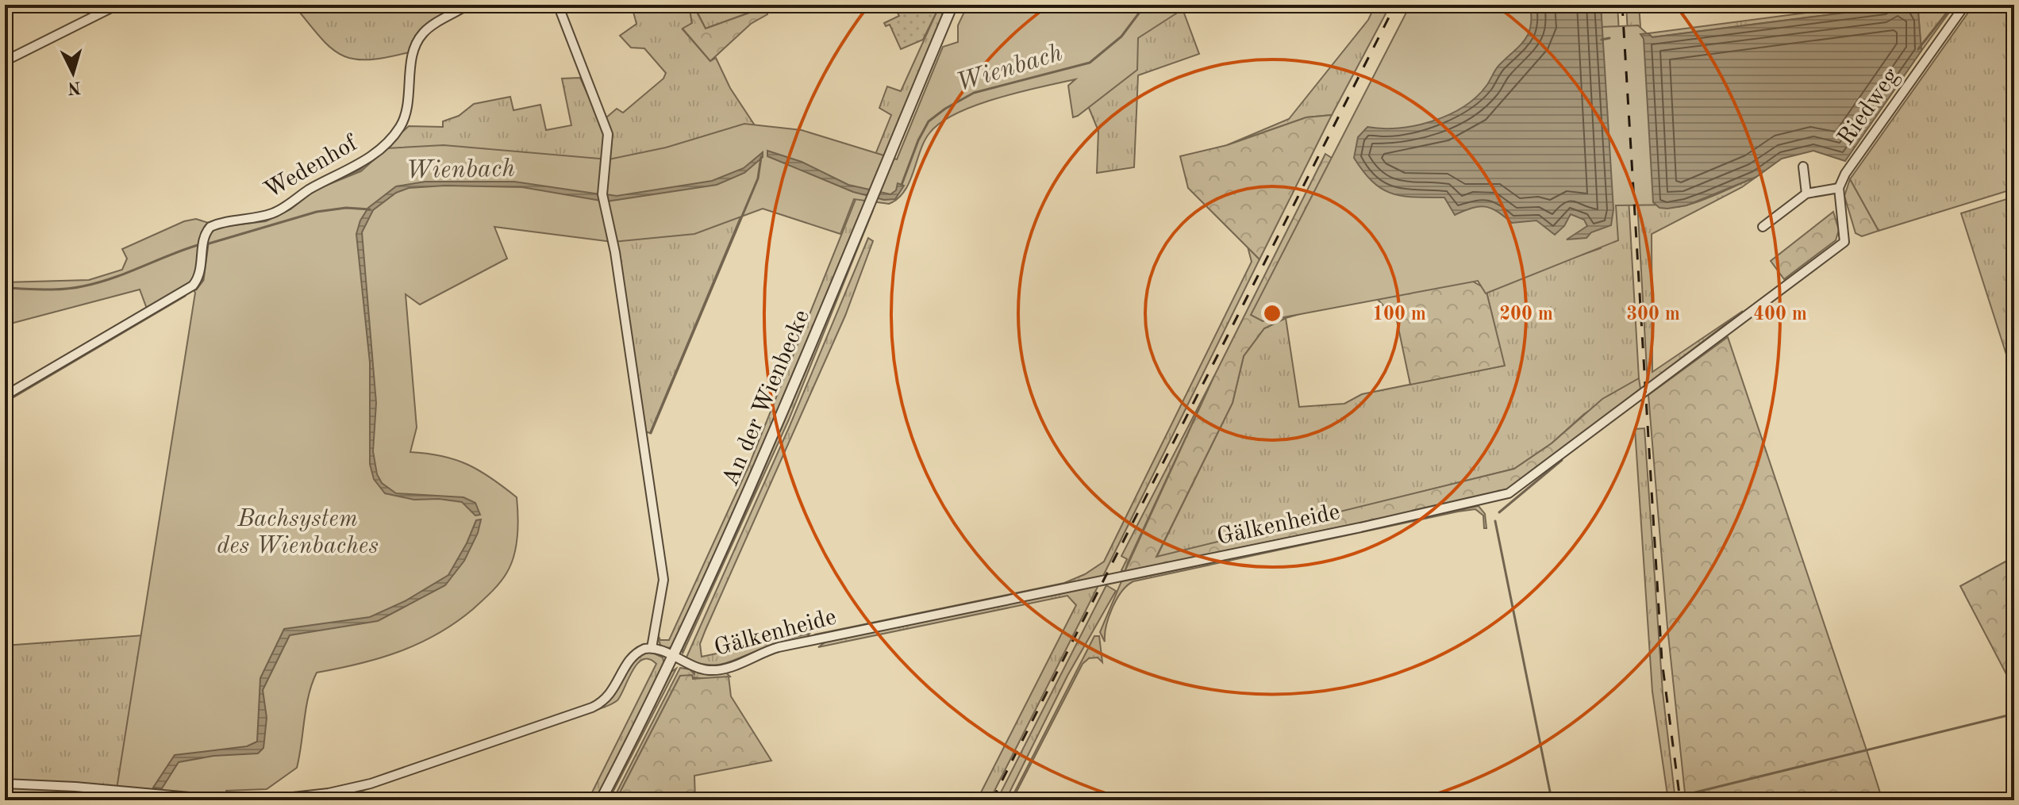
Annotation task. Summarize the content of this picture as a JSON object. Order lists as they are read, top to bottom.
{
  "streets": {
    "street": [
      "Riedweg",
      "Wedenhof",
      "An der Wienbecke",
      "Gälkenheide"
    ]
  },
  "crossings": [
    ["Riedweg", "Gälkenheide"],
    ["An der Wienbecke", "Gälkenheide"]
  ],
  "water": ["Wienbach"],
  "parks": ["Bachsystem des Wienbaches"],
  "north": "bottom",
  "rings": [
    "100 m",
    "200 m",
    "300 m",
    "400 m"
  ]
}
